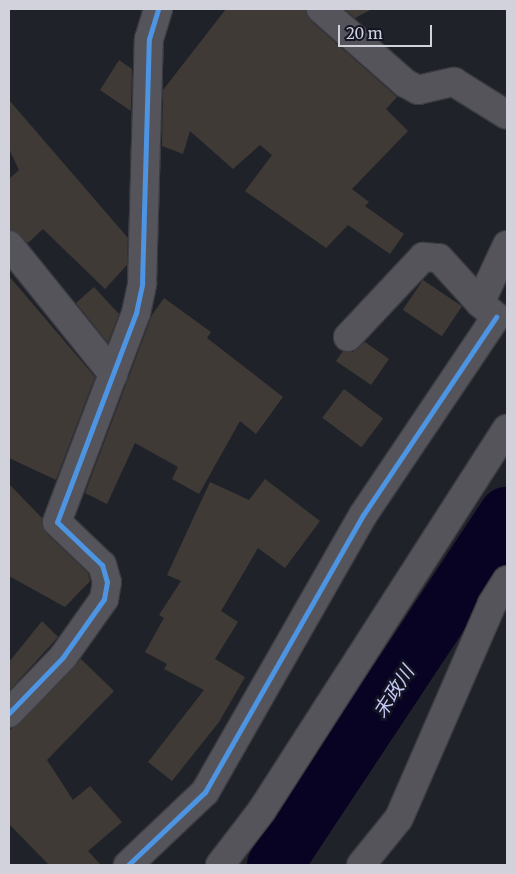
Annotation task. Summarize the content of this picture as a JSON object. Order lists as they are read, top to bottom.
{
  "water": ["末政川"],
  "scale_bar": "20 m"
}
